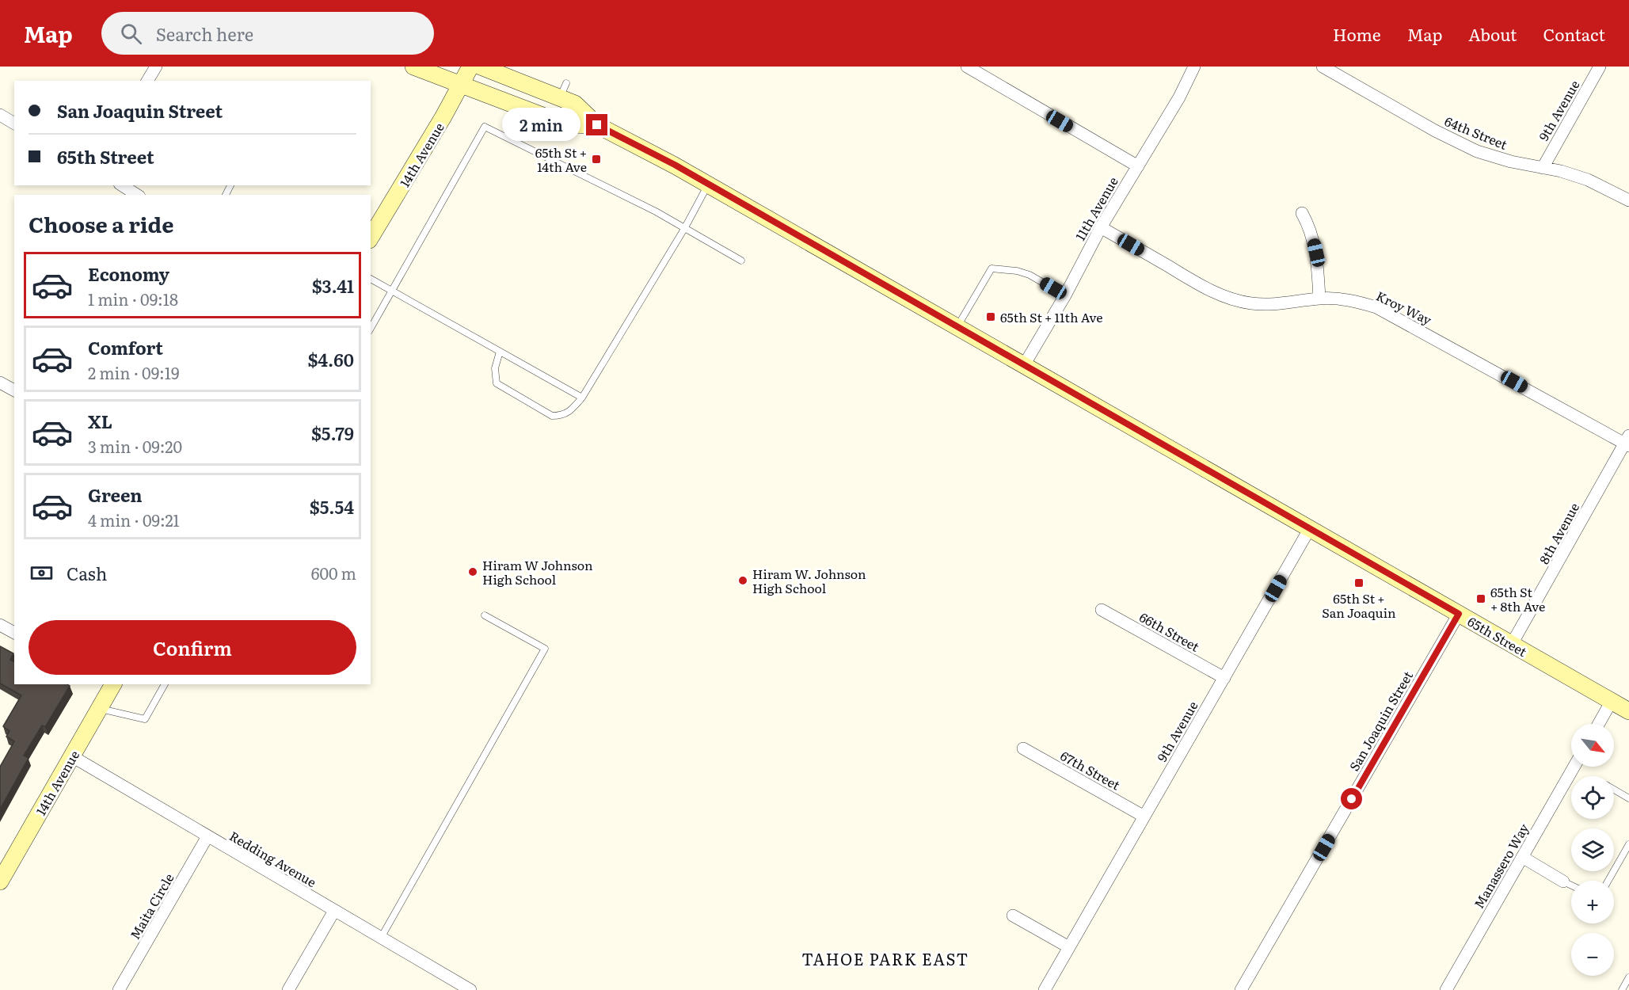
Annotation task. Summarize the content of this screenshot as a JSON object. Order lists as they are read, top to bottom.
{
  "streets": {
    "main road": ["14th Avenue", "65th Street"],
    "street": [
      "9th Avenue",
      "64th Street",
      "11th Avenue",
      "Kroy Way",
      "8th Avenue",
      "66th Street",
      "San Joaquin Street",
      "67th Street",
      "Redding Avenue",
      "Manassero Way",
      "Maita Circle"
    ]
  },
  "crossings": [
    ["9th Avenue", "64th Street"],
    ["9th Avenue", "66th Street"],
    ["9th Avenue", "65th Street"],
    ["9th Avenue", "67th Street"],
    ["14th Avenue", "65th Street"],
    ["14th Avenue", "Redding Avenue"],
    ["11th Avenue", "Kroy Way"],
    ["11th Avenue", "65th Street"],
    ["Kroy Way", "8th Avenue"],
    ["8th Avenue", "65th Street"],
    ["65th Street", "San Joaquin Street"],
    ["Redding Avenue", "Maita Circle"]
  ],
  "districts": ["TAHOE PARK EAST"],
  "places": {
    "transit": [
      "65th St + 14th Ave",
      "65th St + 11th Ave",
      "65th St + San Joaquin",
      "65th St + 8th Ave"
    ],
    "other": ["Hiram W Johnson High School", "Hiram W. Johnson High School"]
  },
  "north": "bottom right",
  "page": {
    "header": "Map",
    "search": "Search here",
    "nav": [
      "Home",
      "Map",
      "About",
      "Contact"
    ],
    "banner": ["San Joaquin Street", "65th Street"],
    "bubble": "2 min",
    "heading": "Choose a ride",
    "list": [
      {
        "name": "Economy",
        "note": "1 min · 09:18",
        "value": "$3.41"
      },
      {
        "name": "Comfort",
        "note": "2 min · 09:19",
        "value": "$4.60"
      },
      {
        "name": "XL",
        "note": "3 min · 09:20",
        "value": "$5.79"
      },
      {
        "name": "Green",
        "note": "4 min · 09:21",
        "value": "$5.54"
      }
    ],
    "pay": ["Cash", "600 m"],
    "buttons": "Confirm",
    "map_buttons": ["+", "−"]
  }
}
